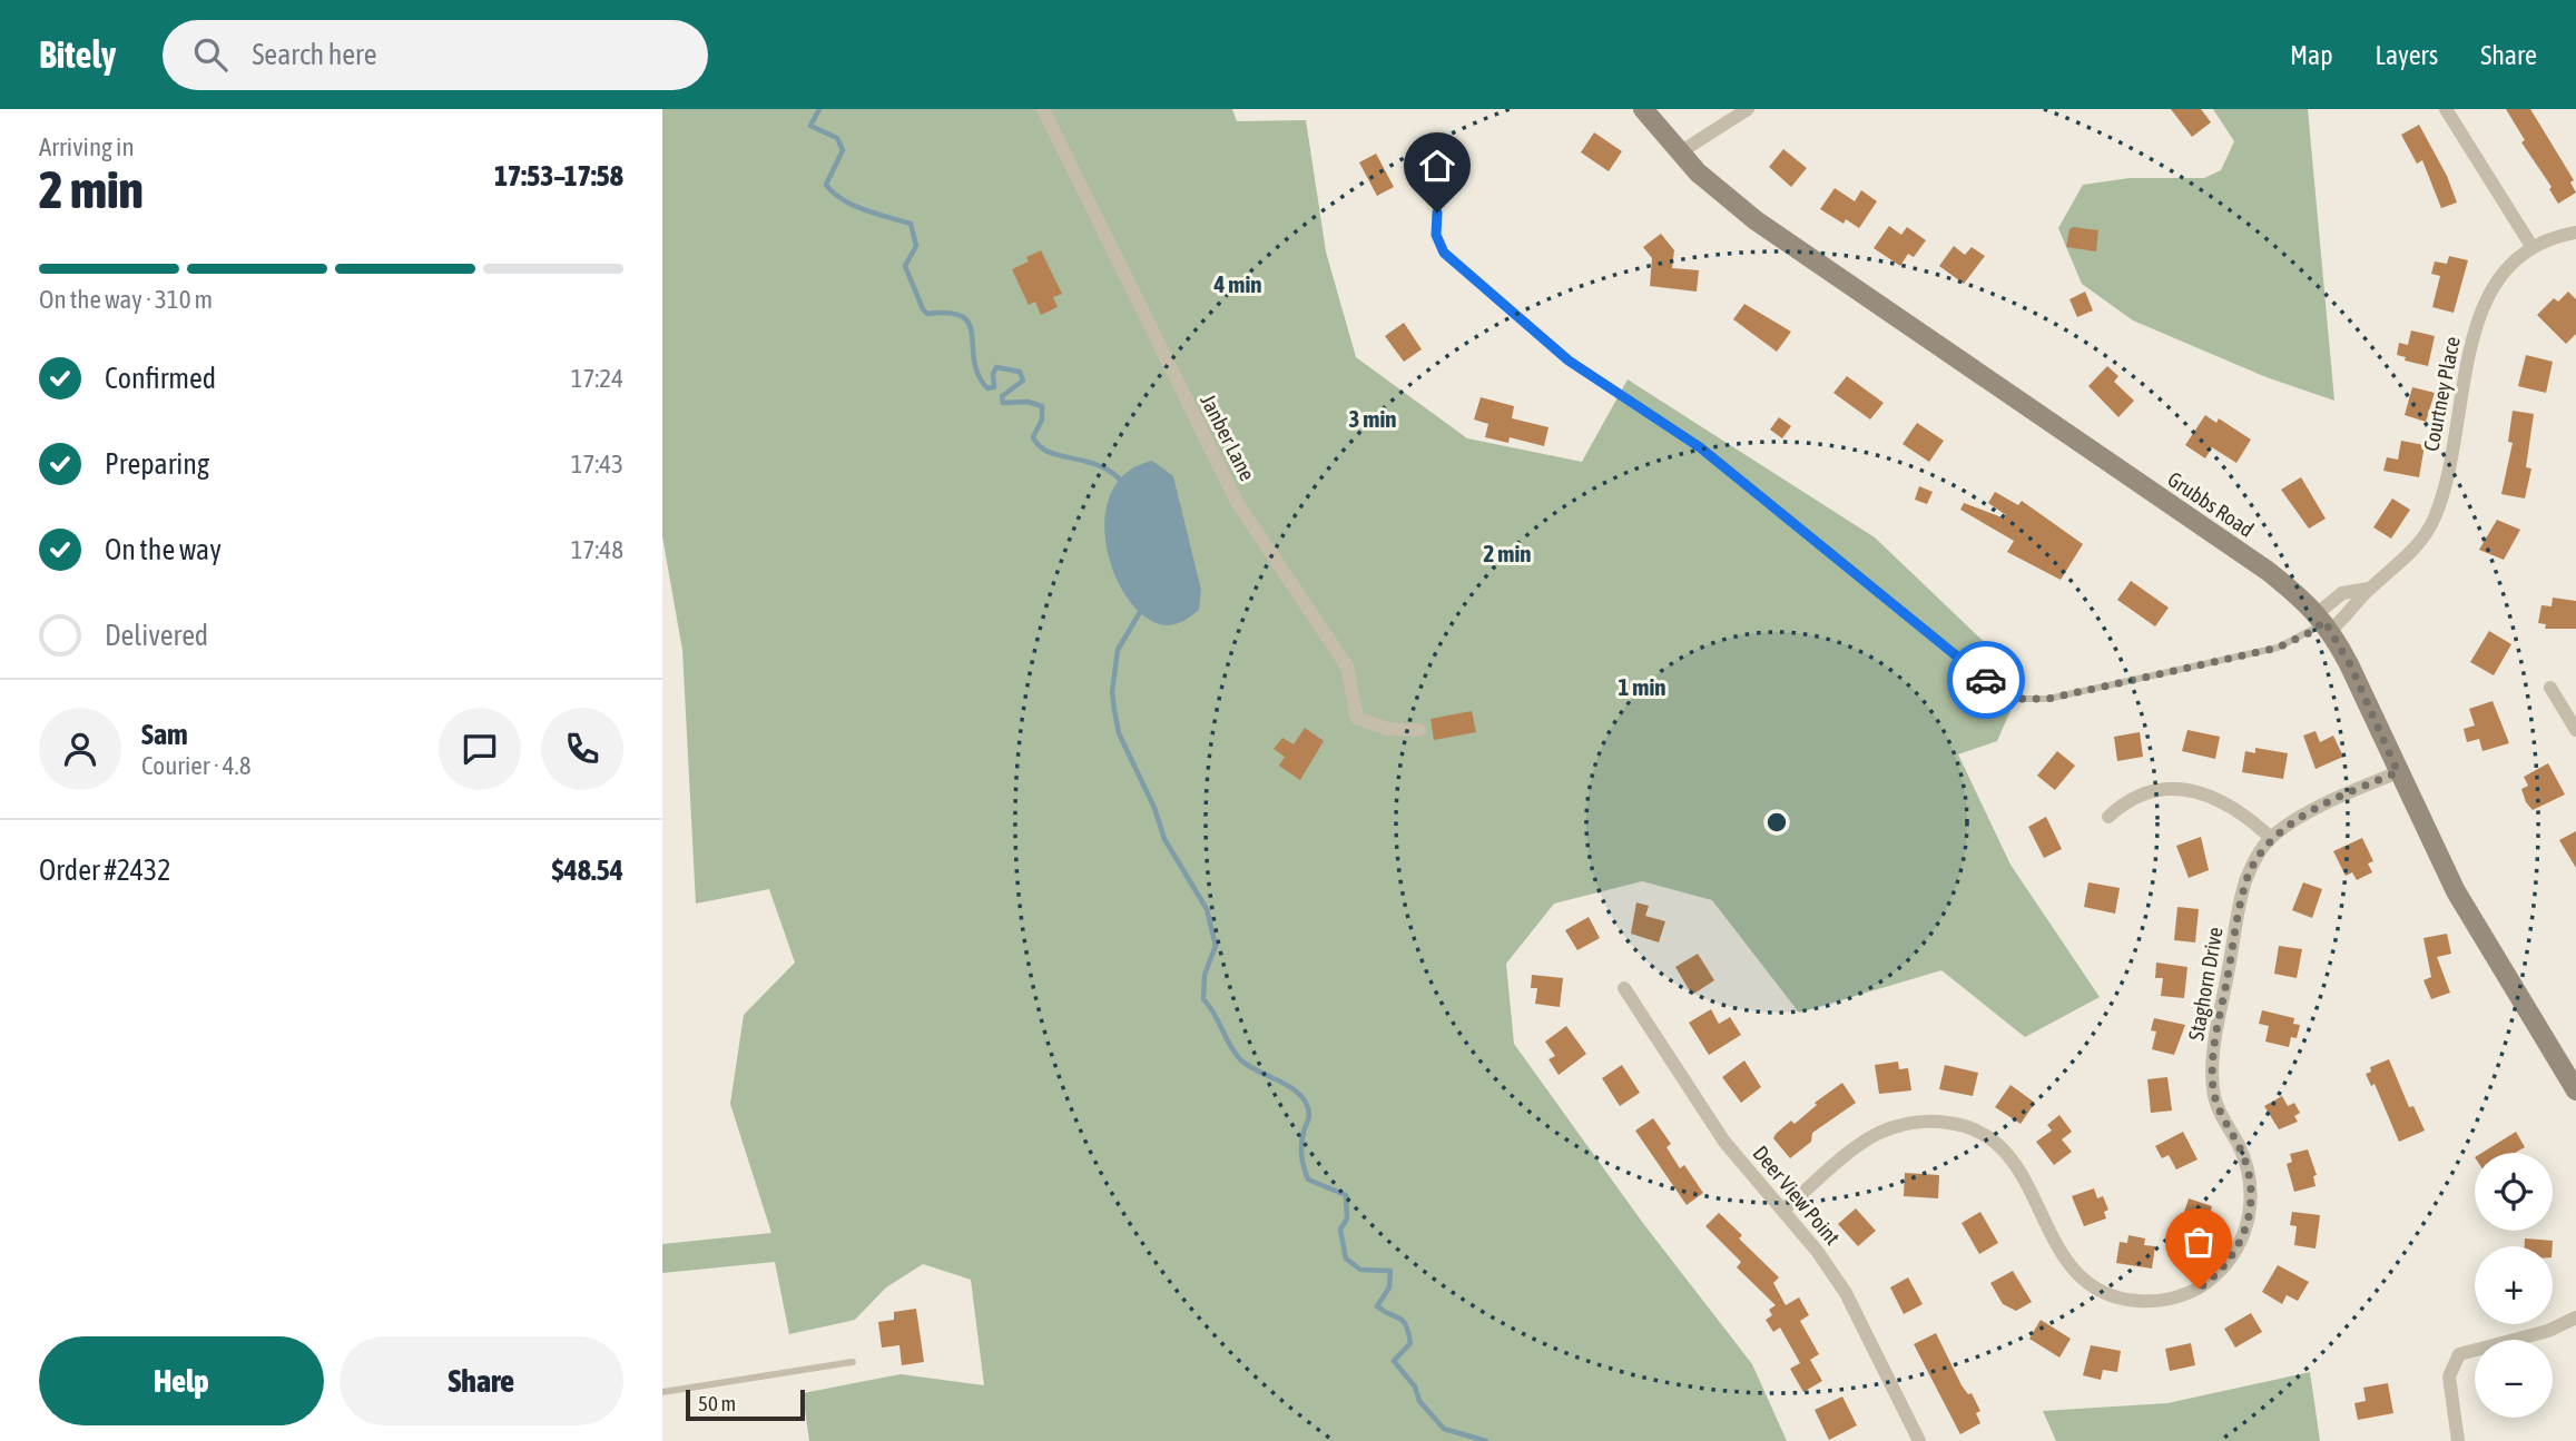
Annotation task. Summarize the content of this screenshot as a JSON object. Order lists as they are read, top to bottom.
{
  "streets": {
    "street": [
      "Courtney Place",
      "Janber Lane",
      "Grubbs Road",
      "Staghorn Drive",
      "Deer View Point"
    ]
  },
  "crossings": [
    ["Courtney Place", "Grubbs Road"],
    ["Grubbs Road", "Staghorn Drive"],
    ["Staghorn Drive", "Deer View Point"]
  ],
  "scale_bar": "50 m",
  "page": {
    "header": "Bitely",
    "search": "Search here",
    "nav": ["Map", "Layers", "Share"],
    "heading": ["2 min", "Arriving in", "17:53–17:58"],
    "panel": [
      "Sam",
      "Courier · 4.8",
      "Order #2432",
      "$48.54"
    ],
    "bar": "On the way · 310 m",
    "list": [
      ["Confirmed", "17:24"],
      ["Preparing", "17:43"],
      ["On the way", "17:48"],
      "Delivered"
    ],
    "map_buttons": ["+", "−"],
    "buttons": ["Help", "Share"],
    "scale": "50 m"
  },
  "rings": [
    "4 min",
    "3 min",
    "2 min",
    "1 min"
  ]
}
